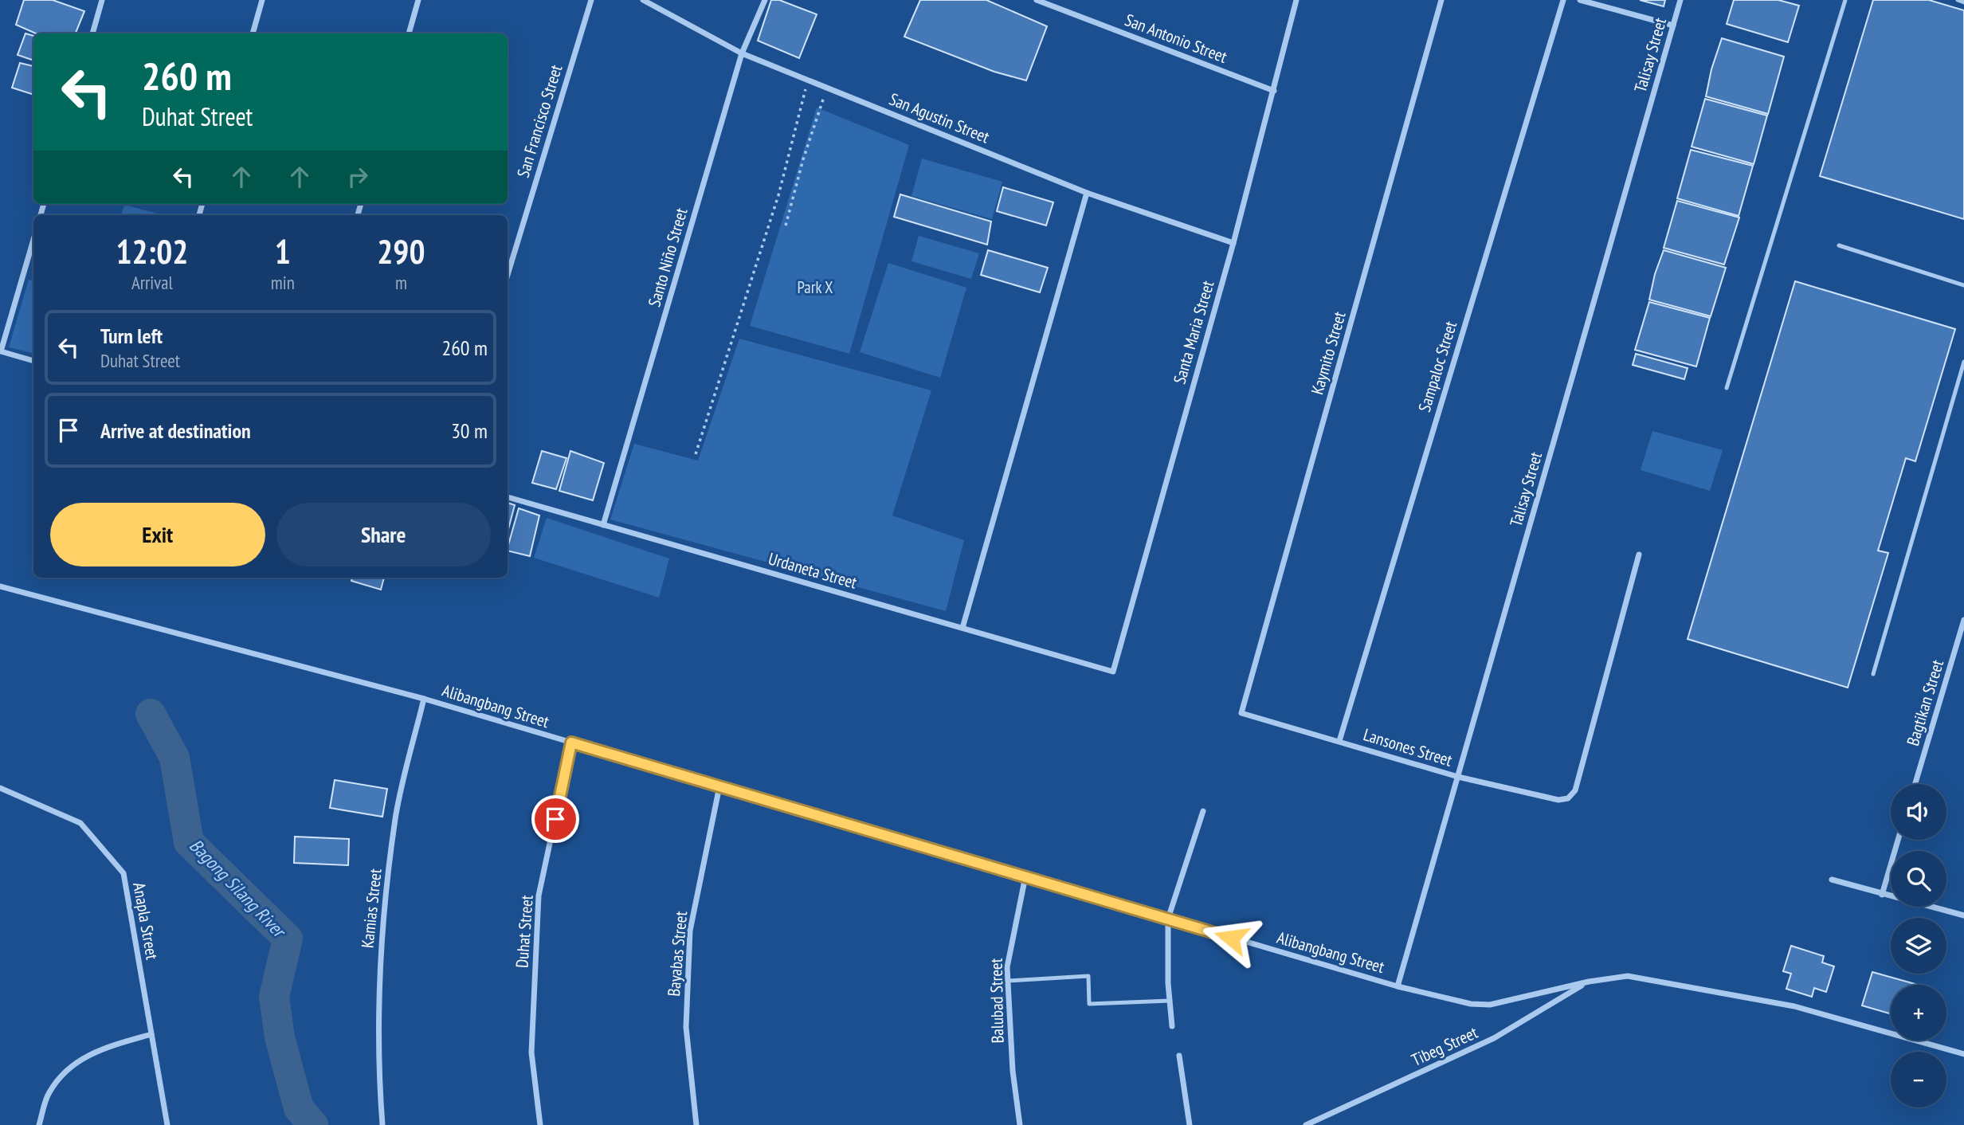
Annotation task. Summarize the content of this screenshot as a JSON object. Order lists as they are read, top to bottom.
{
  "streets": {
    "street": [
      "San Antonio Street",
      "Talisay Street",
      "San Agustin Street",
      "San Francisco Street",
      "Santo Niño Street",
      "Santa Maria Street",
      "Kaymito Street",
      "Sampaloc Street",
      "Urdaneta Street",
      "Bagtikan Street",
      "Alibangbang Street",
      "Lansones Street",
      "Kamias Street",
      "Anapla Street",
      "Duhat Street",
      "Bayabas Street",
      "Balubad Street",
      "Tibeg Street"
    ]
  },
  "crossings": [
    ["San Antonio Street", "Santa Maria Street"],
    ["Talisay Street", "Alibangbang Street"],
    ["Talisay Street", "Lansones Street"],
    ["San Agustin Street", "Santo Niño Street"],
    ["San Agustin Street", "Santa Maria Street"],
    ["Santo Niño Street", "Urdaneta Street"],
    ["Santa Maria Street", "Urdaneta Street"],
    ["Kaymito Street", "Lansones Street"],
    ["Sampaloc Street", "Lansones Street"],
    ["Alibangbang Street", "Kamias Street"],
    ["Alibangbang Street", "Duhat Street"],
    ["Alibangbang Street", "Bayabas Street"],
    ["Alibangbang Street", "Balubad Street"],
    ["Alibangbang Street", "Tibeg Street"]
  ],
  "water": ["Bagong Silang River"],
  "parks": ["Park X"],
  "page": {
    "turn": ["260 m", "Duhat Street"],
    "eta": [
      "12:02",
      "Arrival",
      "1",
      "min",
      "290",
      "m"
    ],
    "list": [
      {
        "name": "Turn left",
        "note": "Duhat Street",
        "value": "260 m"
      },
      {
        "name": "Arrive at destination",
        "value": "30 m"
      }
    ],
    "buttons": ["Exit", "Share"],
    "map_buttons": ["+", "−"]
  }
}
